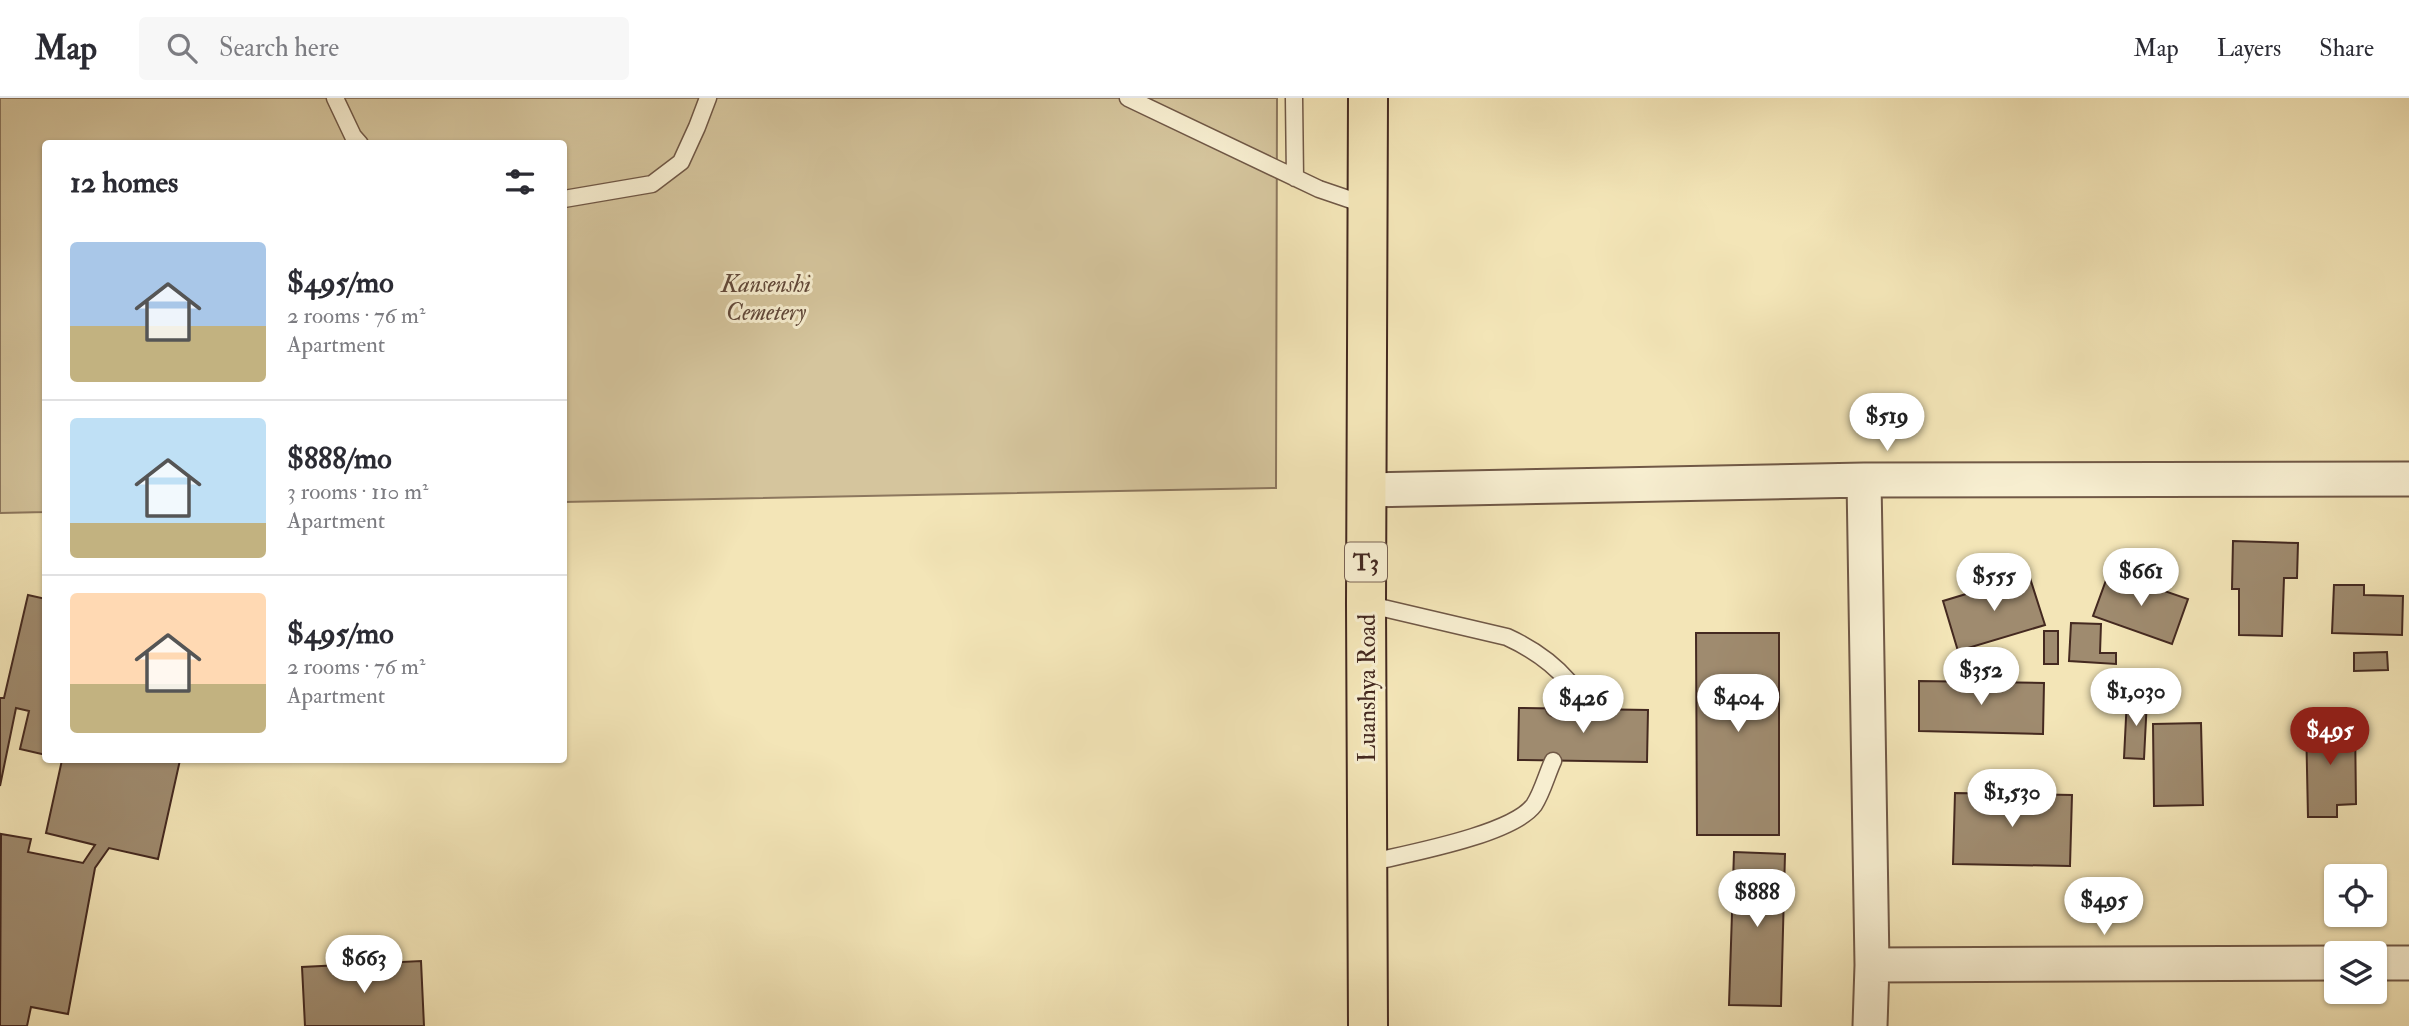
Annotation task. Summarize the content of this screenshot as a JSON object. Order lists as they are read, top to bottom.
{
  "streets": {
    "highway": ["T3", "Luanshya Road"]
  },
  "parks": ["Kansenshi Cemetery"],
  "page": {
    "header": "Map",
    "search": "Search here",
    "nav": ["Map", "Layers", "Share"],
    "heading": "12 homes",
    "list": [
      {
        "name": "$495/mo",
        "note": "2 rooms · 76 m² · Apartment"
      },
      {
        "name": "$888/mo",
        "note": "3 rooms · 110 m² · Apartment"
      },
      {
        "name": "$495/mo",
        "note": "2 rooms · 76 m² · Apartment"
      }
    ],
    "price": [
      "$519",
      "$661",
      "$555",
      "$352",
      "$1,030",
      "$404",
      "$426",
      "$495",
      "$1,530",
      "$888",
      "$495",
      "$663"
    ]
  }
}
